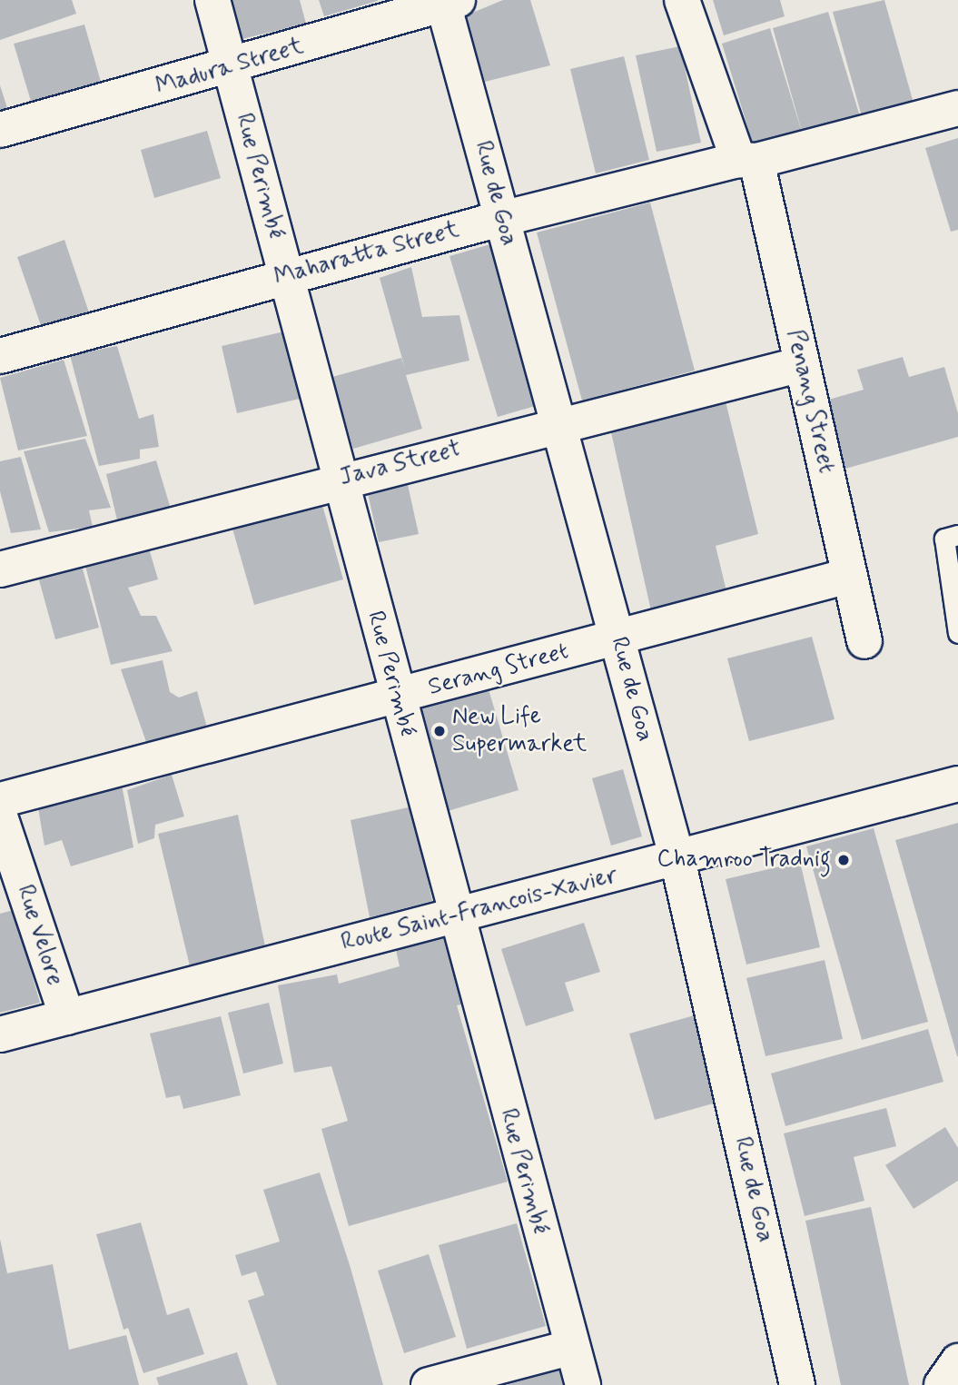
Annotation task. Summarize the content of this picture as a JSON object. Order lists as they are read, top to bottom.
{
  "streets": {
    "street": [
      "Madura Street",
      "Rue Perimbé",
      "Rue de Goa",
      "Maharatta Street",
      "Penang Street",
      "Java Street",
      "Serang Street",
      "Route Saint-Francois-Xavier",
      "Rue Velore"
    ]
  },
  "crossings": [
    ["Madura Street", "Rue Perimbé"],
    ["Madura Street", "Rue de Goa"],
    ["Rue Perimbé", "Maharatta Street"],
    ["Rue Perimbé", "Java Street"],
    ["Rue Perimbé", "Serang Street"],
    ["Rue Perimbé", "Route Saint-Francois-Xavier"],
    ["Rue de Goa", "Maharatta Street"],
    ["Rue de Goa", "Java Street"],
    ["Rue de Goa", "Serang Street"],
    ["Rue de Goa", "Route Saint-Francois-Xavier"],
    ["Maharatta Street", "Penang Street"],
    ["Penang Street", "Java Street"],
    ["Penang Street", "Serang Street"],
    ["Route Saint-Francois-Xavier", "Rue Velore"]
  ],
  "places": ["New Life Supermarket", "Chamroo Tradnig"]
}
